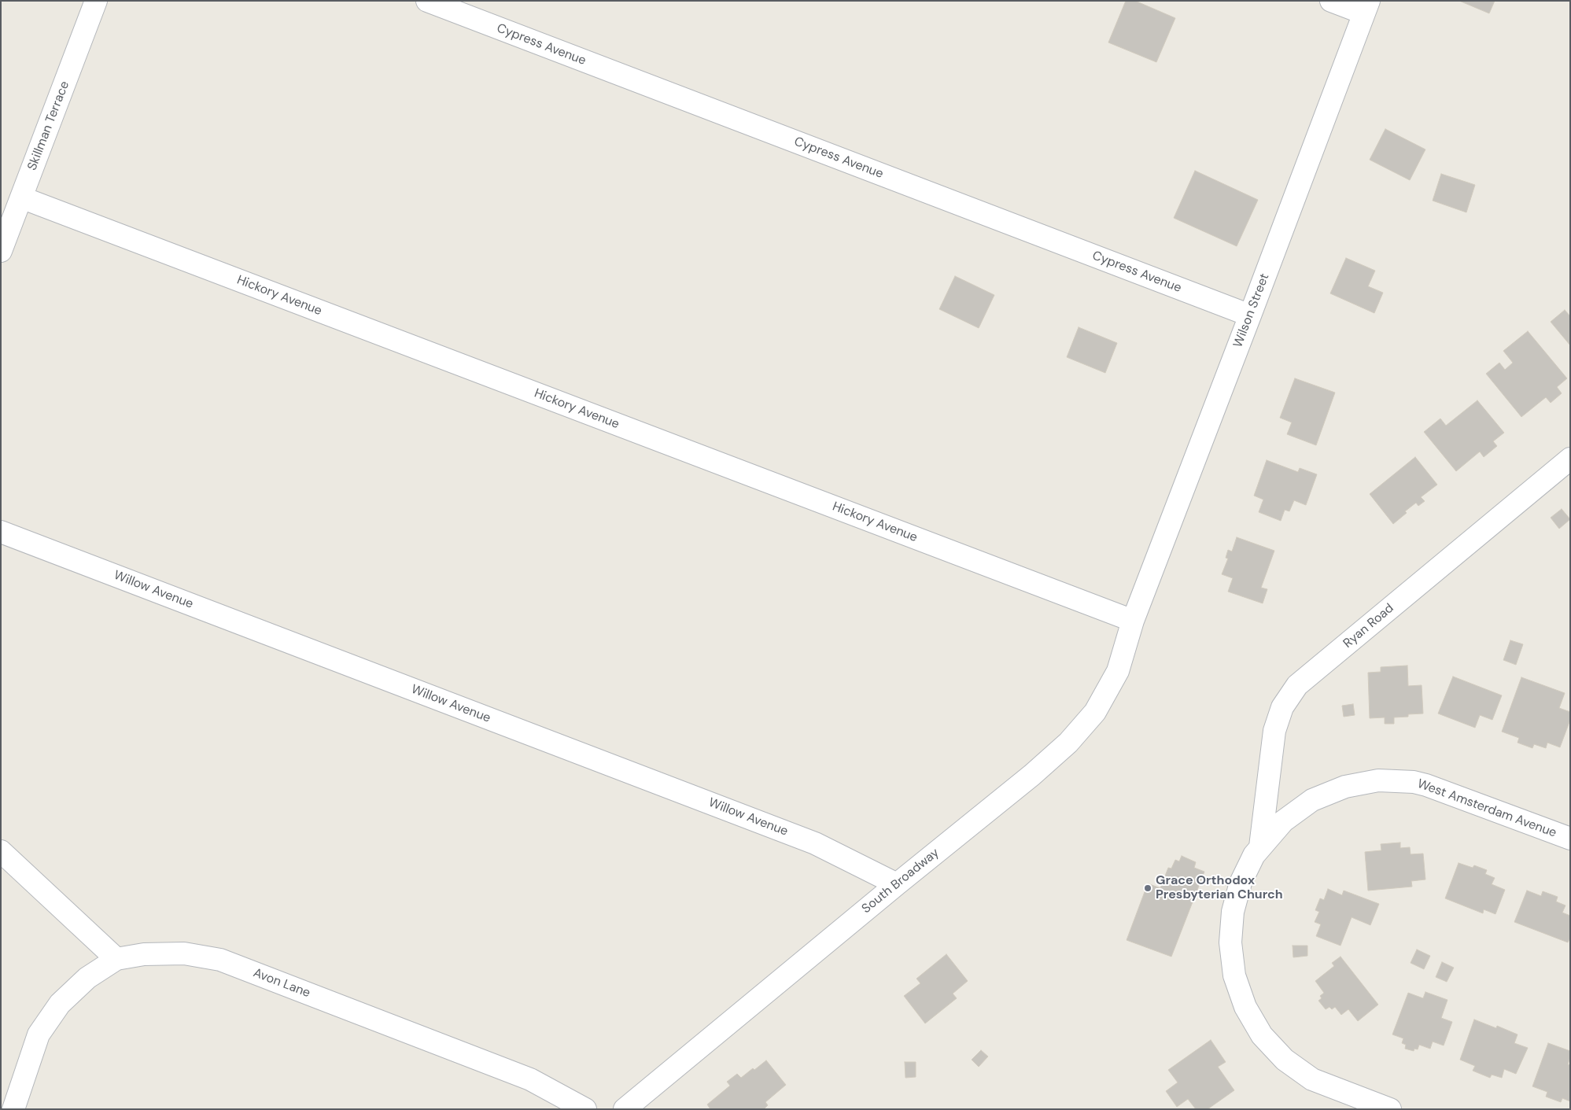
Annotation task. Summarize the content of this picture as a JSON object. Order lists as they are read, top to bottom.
{
  "streets": {
    "street": [
      "Cypress Avenue",
      "Skillman Terrace",
      "Hickory Avenue",
      "Wilson Street",
      "Willow Avenue",
      "Ryan Road",
      "West Amsterdam Avenue",
      "South Broadway",
      "Avon Lane"
    ]
  },
  "crossings": [
    ["Cypress Avenue", "Wilson Street"],
    ["Skillman Terrace", "Hickory Avenue"],
    ["Hickory Avenue", "Wilson Street"],
    ["Hickory Avenue", "South Broadway"],
    ["Wilson Street", "South Broadway"],
    ["Willow Avenue", "South Broadway"],
    ["Ryan Road", "West Amsterdam Avenue"]
  ],
  "places": ["Grace Orthodox Presbyterian Church"]
}
